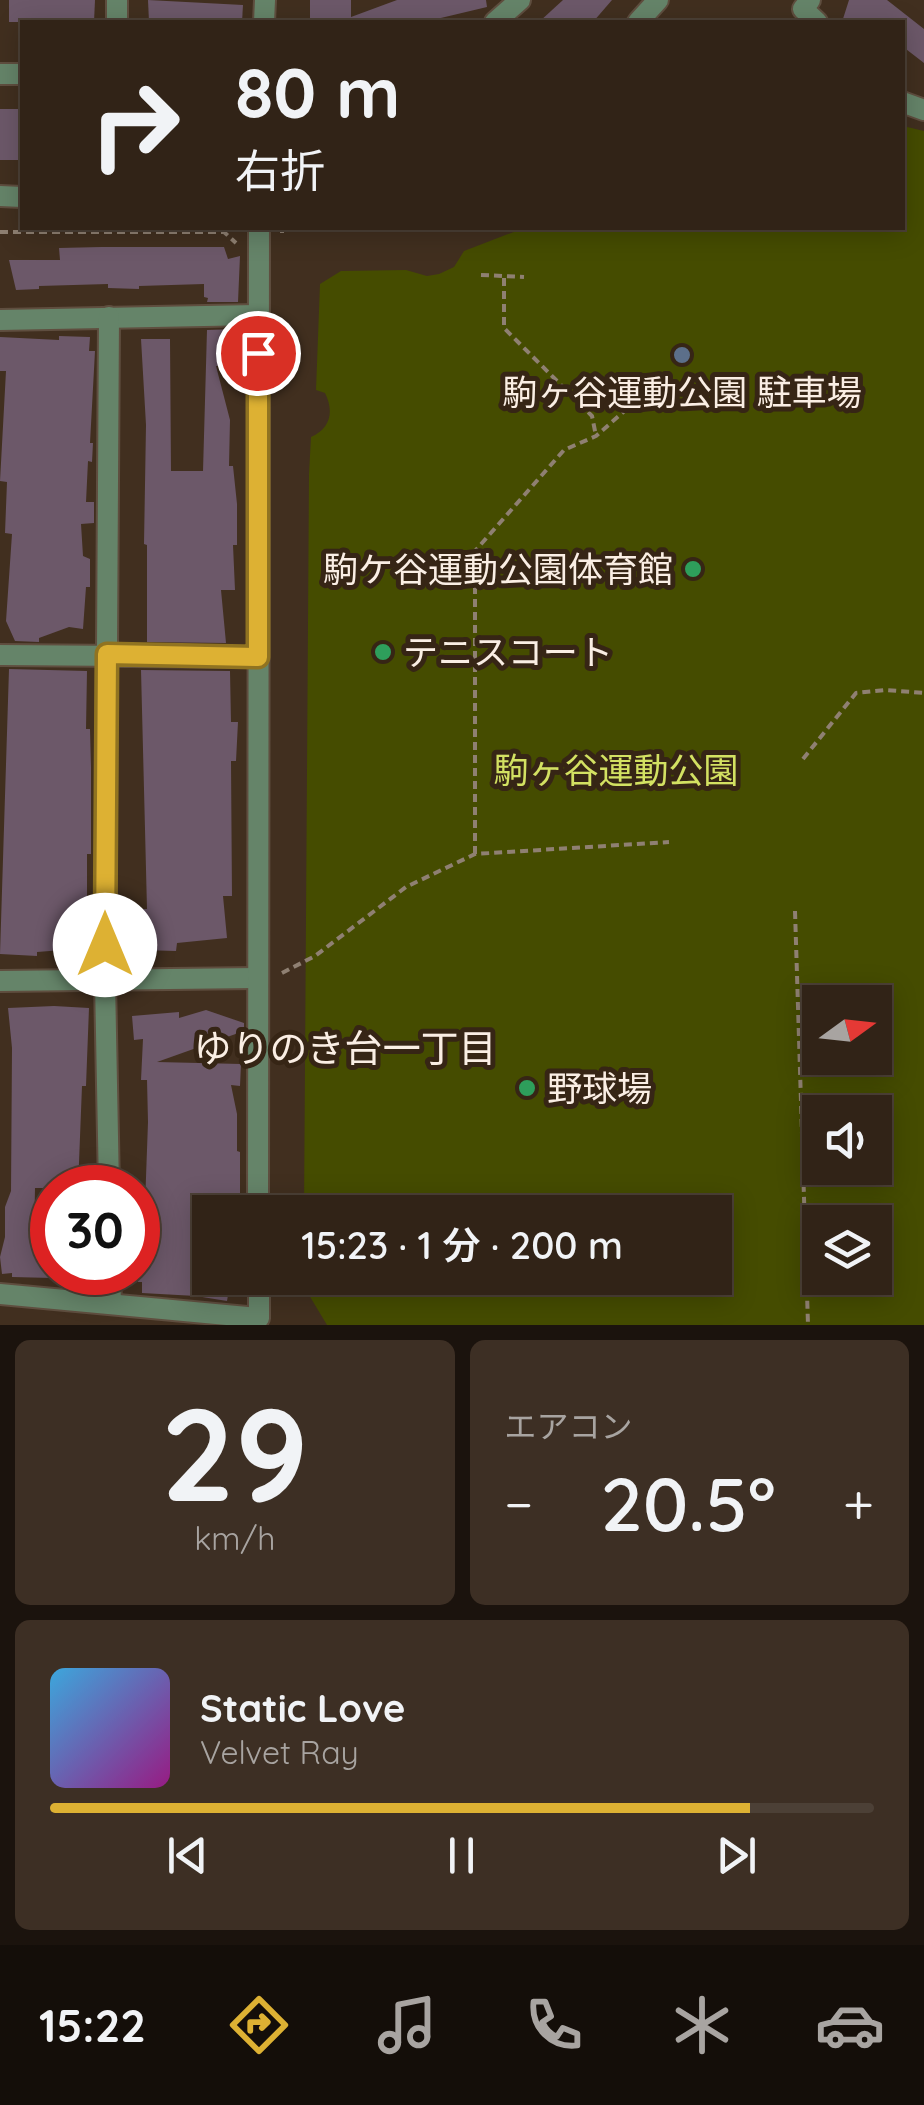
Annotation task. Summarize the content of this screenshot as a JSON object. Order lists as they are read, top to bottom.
{
  "districts": ["ゆりのき台一丁目"],
  "parks": ["駒ヶ谷運動公園"],
  "places": [
    "駒ヶ谷運動公園 駐車場",
    "駒ケ谷運動公園体育館",
    "テニスコート",
    "野球場"
  ],
  "north": "right",
  "page": {
    "turn": ["80 m", "右折"],
    "limit": "30",
    "trip": "15:23 · 1 分 · 200 m",
    "tile": [
      ["29", "km/h"],
      "エアコン"
    ],
    "heat": ["−", "20.5°", "+"],
    "song": ["Static Love", "Velvet Ray"],
    "tabs": "15:22"
  }
}
